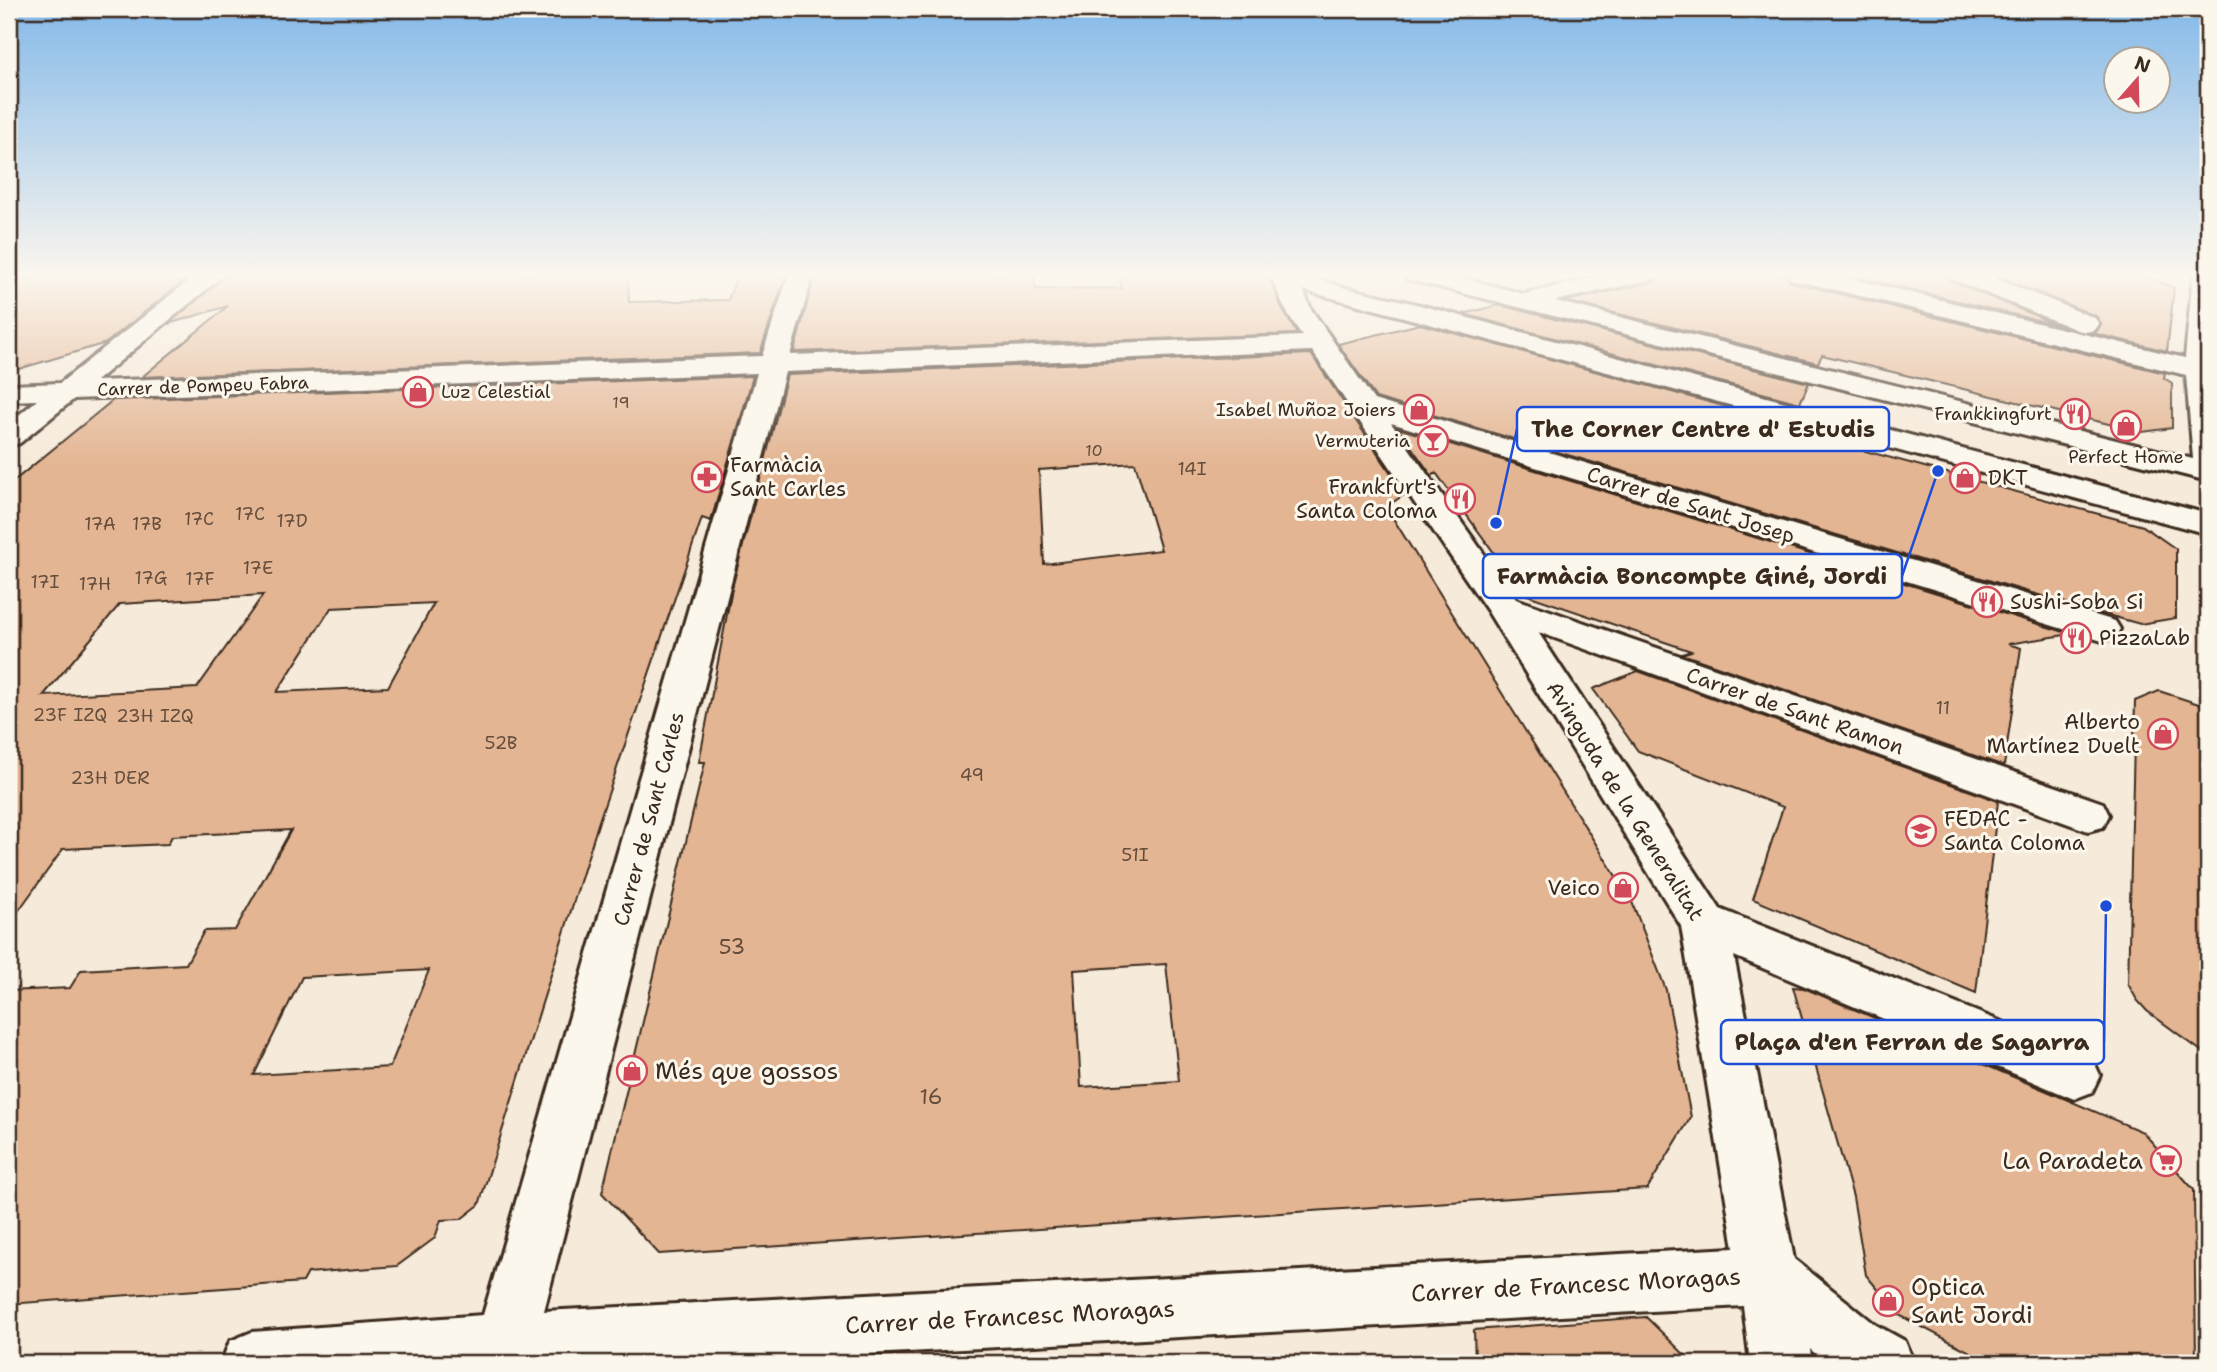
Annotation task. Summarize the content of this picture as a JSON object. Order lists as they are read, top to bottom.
{
  "streets": {
    "street": [
      "Carrer de Pompeu Fabra",
      "Carrer de Sant Josep",
      "Carrer de Sant Ramon",
      "Avinguda de la Generalitat",
      "Carrer de Sant Carles",
      "Carrer de Francesc Moragas"
    ]
  },
  "crossings": [
    ["Carrer de Pompeu Fabra", "Carrer de Sant Carles"],
    ["Carrer de Sant Josep", "Avinguda de la Generalitat"],
    ["Carrer de Sant Ramon", "Avinguda de la Generalitat"],
    ["Avinguda de la Generalitat", "Carrer de Francesc Moragas"],
    ["Carrer de Sant Carles", "Carrer de Francesc Moragas"]
  ],
  "places": {
    "shop": [
      "Luz Celestial",
      "Isabel Muñoz Joiers",
      "Perfect Home",
      "DKT",
      "Alberto Martínez Duelt",
      "Veico",
      "Més que gossos",
      "Optica Sant Jordi"
    ],
    "restaurant": [
      "Frankkingfurt",
      "Frankfurt's Santa Coloma",
      "Sushi-Soba Si",
      "PizzaLab"
    ],
    "bar": ["Vermuteria"],
    "other": ["Farmàcia Boncompte Giné, Jordi", "The Corner Centre d' Estudis", "Plaça d'en Ferran de Sagarra"],
    "pharmacy": ["Farmàcia Sant Carles"],
    "school or university": ["FEDAC - Santa Coloma"],
    "supermarket": ["La Paradeta"]
  },
  "house_numbers": [
    "19",
    "10",
    "14I",
    "17C",
    "17C",
    "17D",
    "17A",
    "17B",
    "17E",
    "17G",
    "17F",
    "17I",
    "17H",
    "11",
    "23F IZQ",
    "23H IZQ",
    "52B",
    "49",
    "23H DER",
    "51I",
    "53",
    "16"
  ],
  "north": "top"
}
